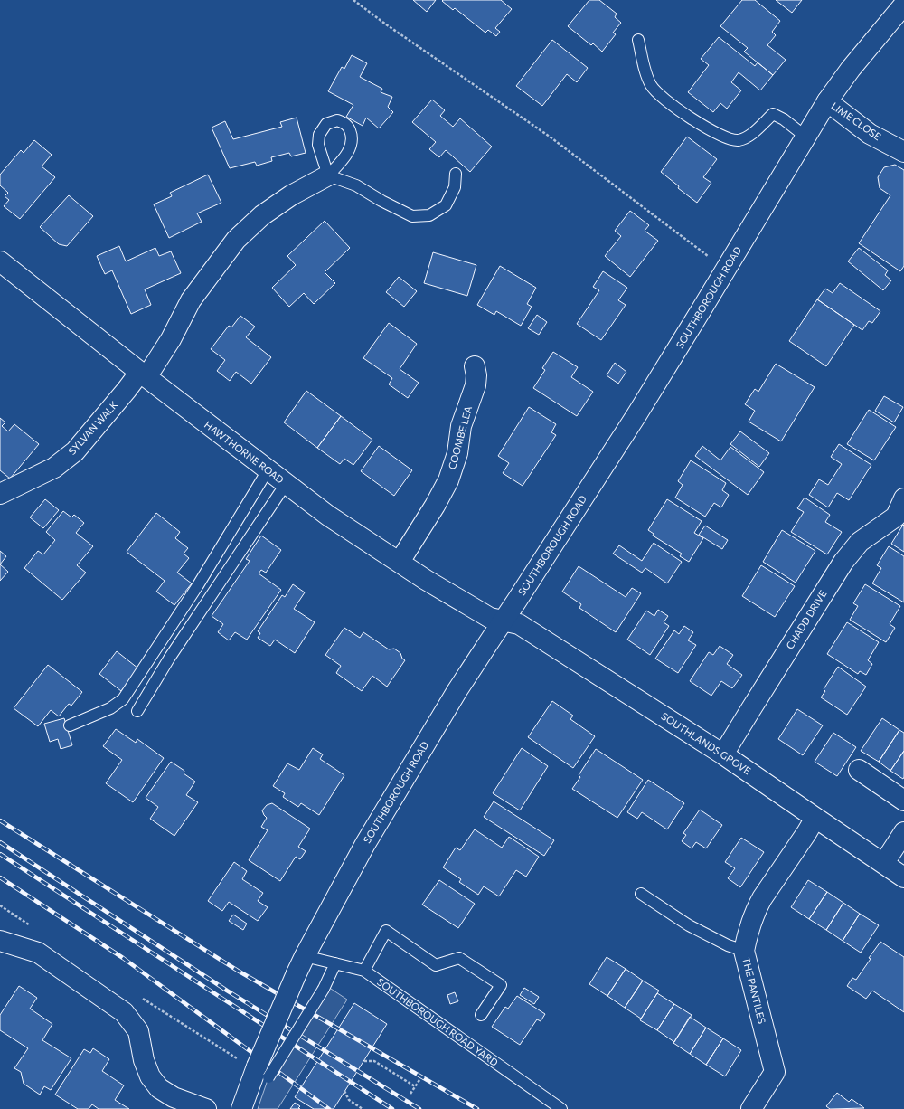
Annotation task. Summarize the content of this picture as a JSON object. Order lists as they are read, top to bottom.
{
  "streets": {
    "street": [
      "LIME CLOSE",
      "SOUTHBOROUGH ROAD",
      "SYLVAN WALK",
      "COOMBE LEA",
      "HAWTHORNE ROAD",
      "CHADD DRIVE",
      "SOUTHLANDS GROVE",
      "THE PANTILES"
    ],
    "lane": ["SOUTHBOROUGH ROAD YARD"]
  },
  "crossings": [
    ["LIME CLOSE", "SOUTHBOROUGH ROAD"],
    ["SOUTHBOROUGH ROAD", "HAWTHORNE ROAD"],
    ["SOUTHBOROUGH ROAD", "SOUTHLANDS GROVE"],
    ["SOUTHBOROUGH ROAD", "SOUTHBOROUGH ROAD YARD"],
    ["SYLVAN WALK", "HAWTHORNE ROAD"],
    ["COOMBE LEA", "HAWTHORNE ROAD"],
    ["HAWTHORNE ROAD", "SOUTHLANDS GROVE"],
    ["CHADD DRIVE", "SOUTHLANDS GROVE"],
    ["SOUTHLANDS GROVE", "THE PANTILES"]
  ]
}
